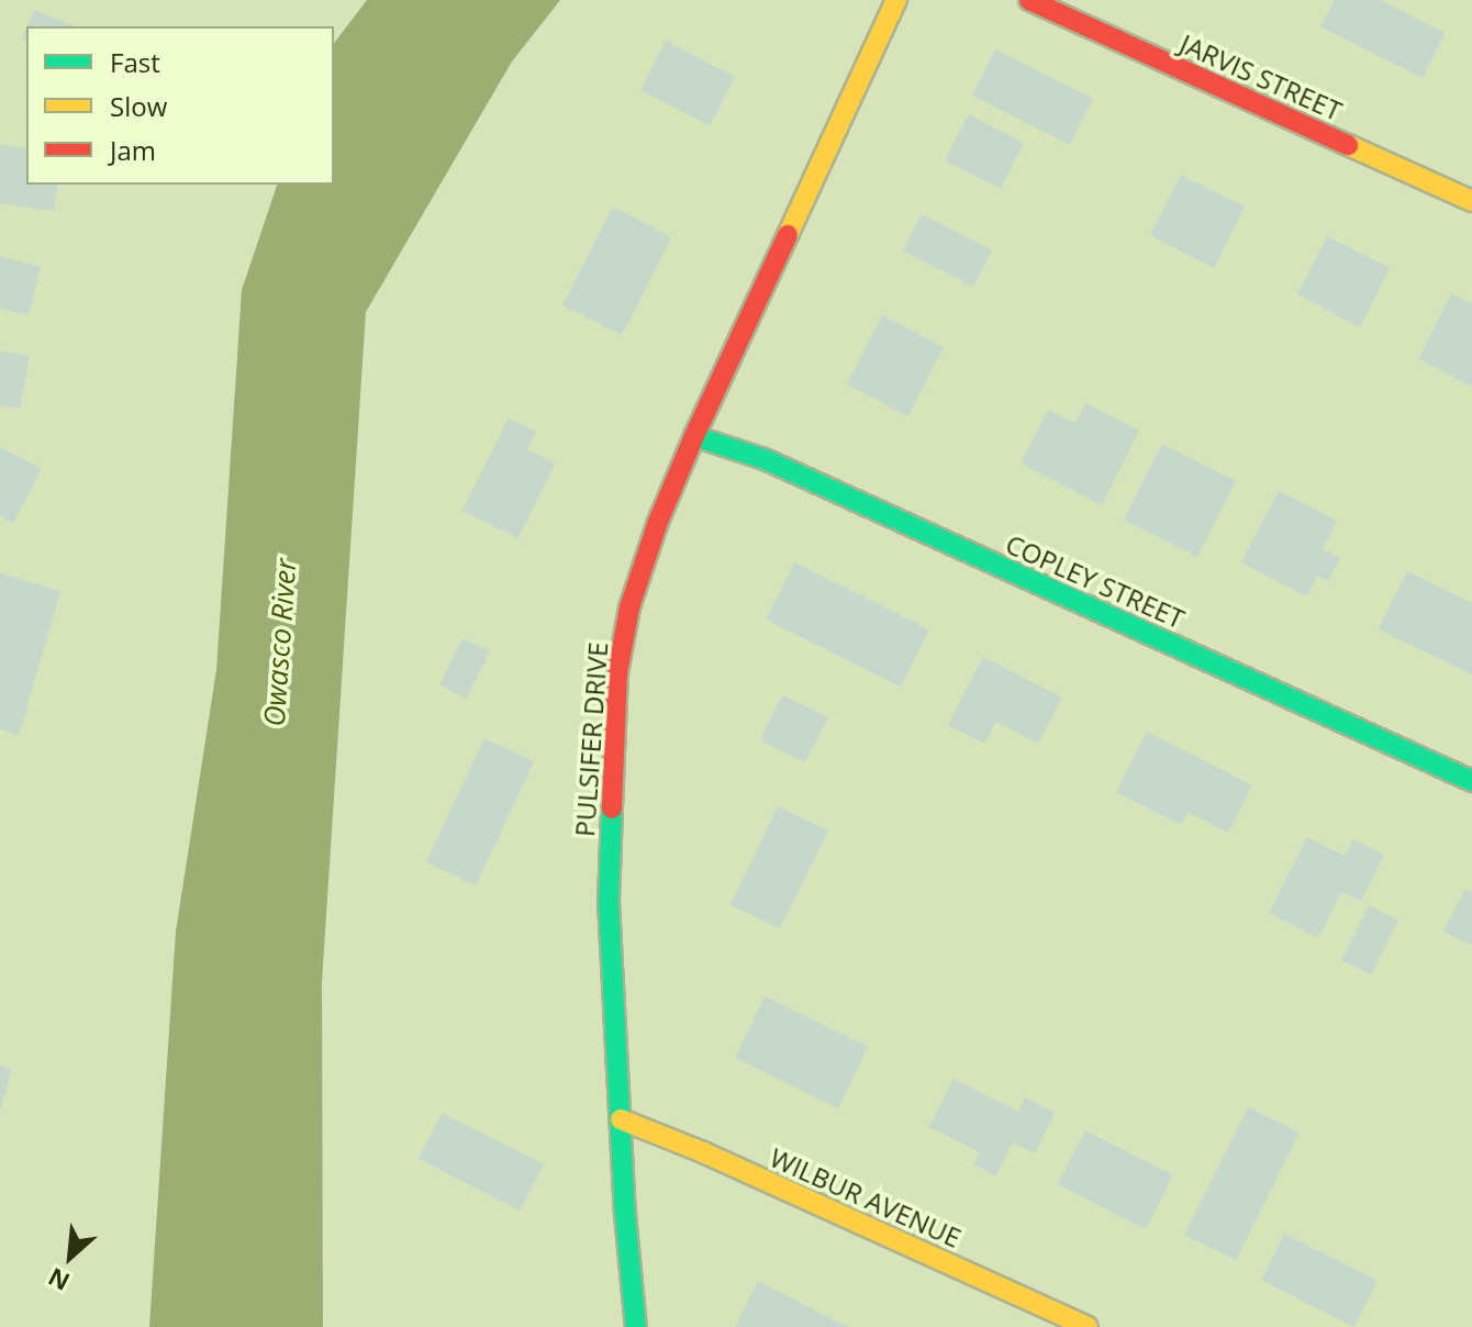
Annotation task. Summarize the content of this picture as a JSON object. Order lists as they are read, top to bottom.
{
  "streets": {
    "street": [
      "JARVIS STREET",
      "COPLEY STREET",
      "PULSIFER DRIVE",
      "WILBUR AVENUE"
    ]
  },
  "crossings": [
    ["COPLEY STREET", "PULSIFER DRIVE"],
    ["PULSIFER DRIVE", "WILBUR AVENUE"]
  ],
  "water": ["Owasco River"],
  "legend": ["Fast", "Slow", "Jam"],
  "north": "bottom left"
}
